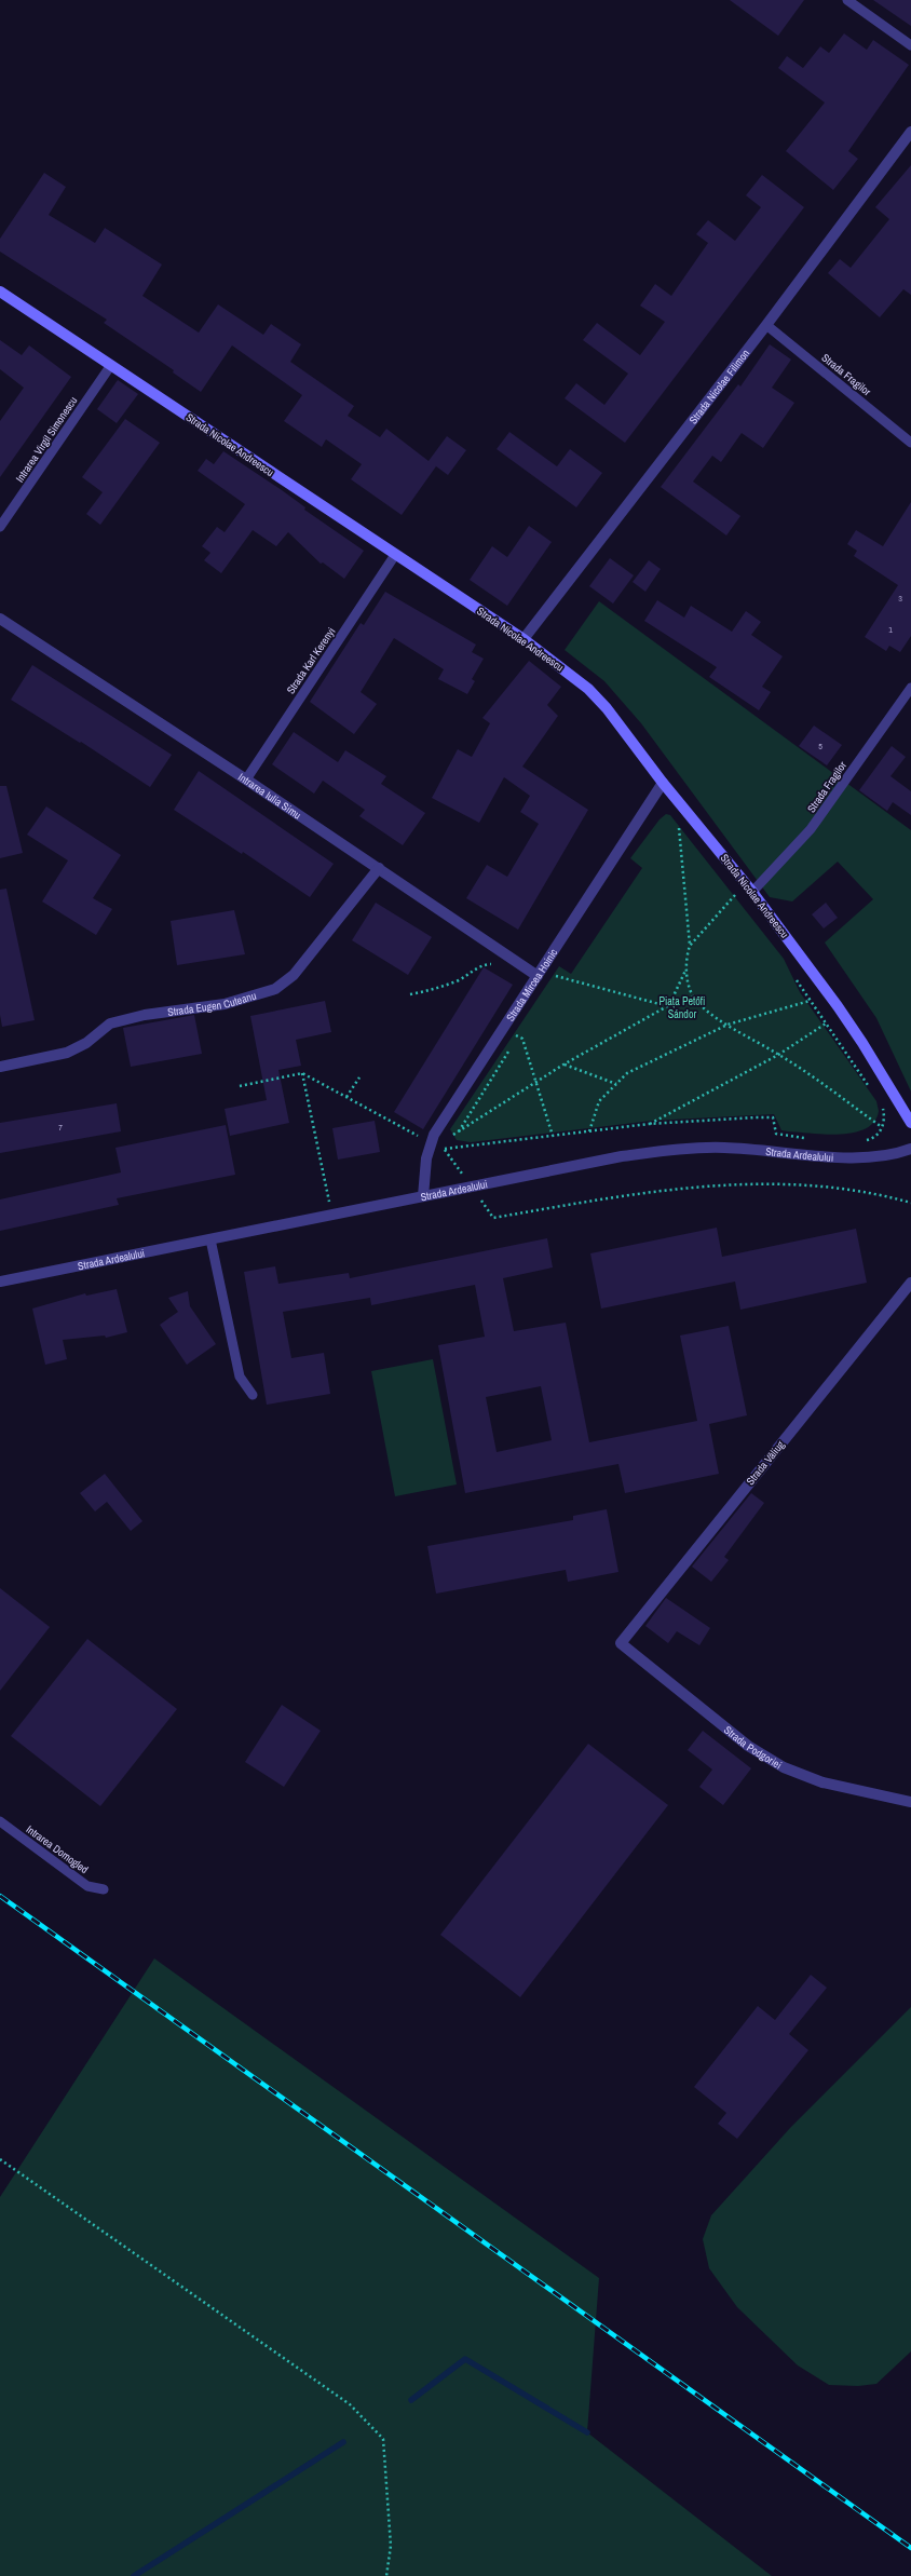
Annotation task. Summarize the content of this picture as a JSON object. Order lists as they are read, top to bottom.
{
  "streets": {
    "main road": ["Strada Nicolae Andreescu"],
    "street": [
      "Strada Nicolae Filimon",
      "Intrarea Iulia Simu",
      "Strada Mircea Hoinic",
      "Strada Eugen Cuteanu",
      "Strada Ardealului",
      "Strada Văliug",
      "Strada Podgoriei"
    ],
    "lane": [
      "Strada Fragilor",
      "Intrarea Virgil Simonescu",
      "Strada Karl Kerenyi",
      "Intrarea Domogled"
    ]
  },
  "crossings": [
    ["Strada Fragilor", "Strada Nicolae Filimon"],
    ["Strada Fragilor", "Strada Nicolae Andreescu"],
    ["Strada Nicolae Filimon", "Strada Nicolae Andreescu"],
    ["Intrarea Virgil Simonescu", "Strada Nicolae Andreescu"],
    ["Strada Nicolae Andreescu", "Strada Karl Kerenyi"],
    ["Strada Nicolae Andreescu", "Strada Mircea Hoinic"],
    ["Strada Karl Kerenyi", "Intrarea Iulia Simu"],
    ["Intrarea Iulia Simu", "Strada Mircea Hoinic"],
    ["Intrarea Iulia Simu", "Strada Eugen Cuteanu"],
    ["Strada Mircea Hoinic", "Strada Ardealului"],
    ["Strada Văliug", "Strada Podgoriei"]
  ],
  "parks": ["Piața Petőfi Sándor"],
  "house_numbers": [
    "3",
    "1",
    "5",
    "7"
  ]
}
